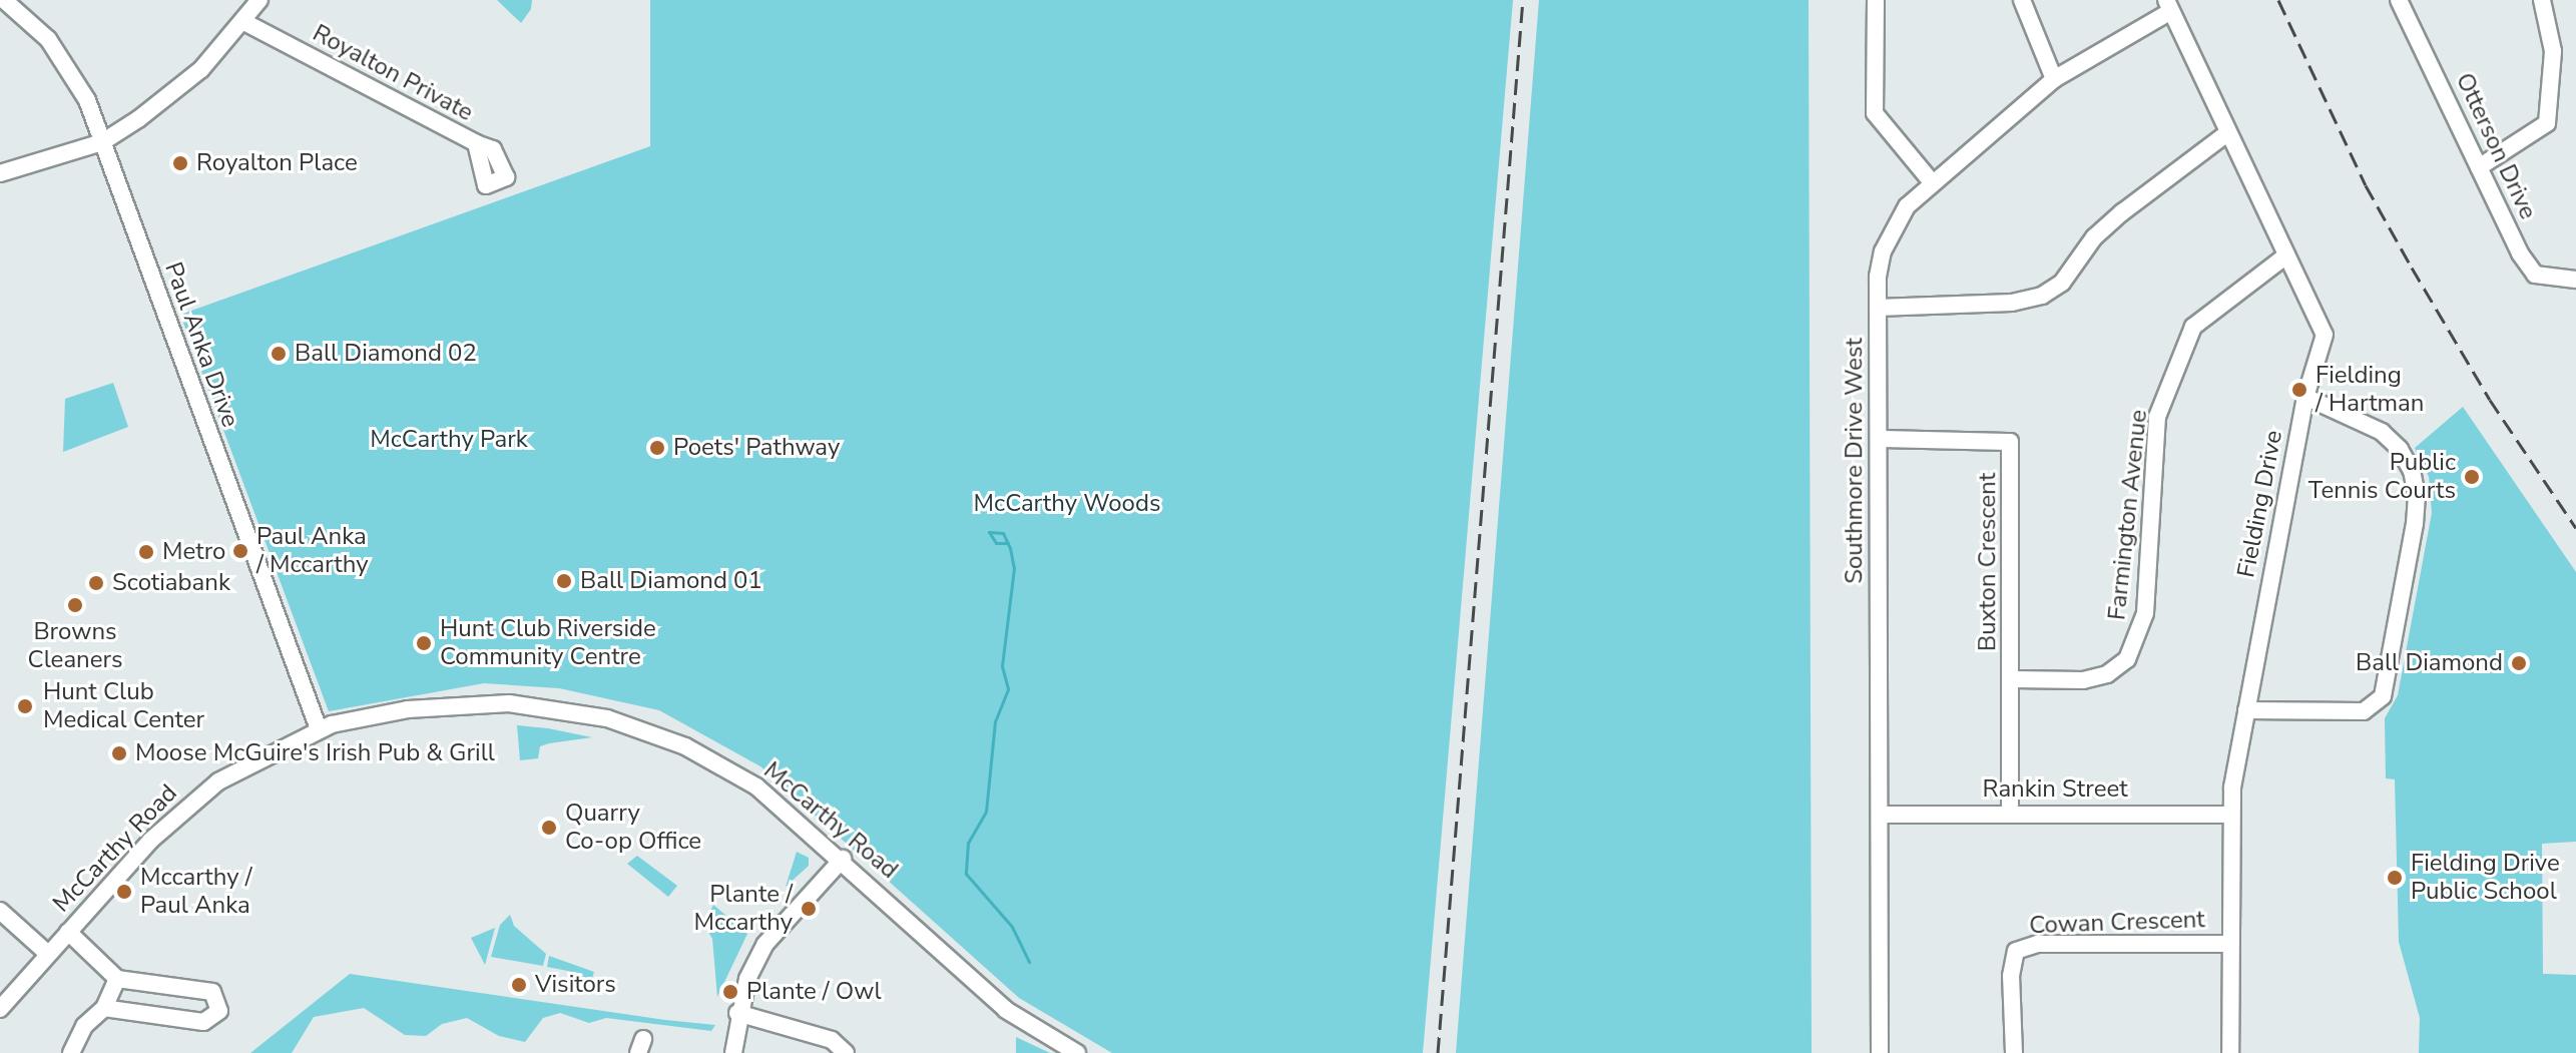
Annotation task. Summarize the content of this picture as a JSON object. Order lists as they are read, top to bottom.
{
  "streets": {
    "street": [
      "Royalton Private",
      "Otterson Drive",
      "Paul Anka Drive",
      "Southmore Drive West",
      "Fielding Drive",
      "Farmington Avenue",
      "Buxton Crescent",
      "Rankin Street",
      "McCarthy Road",
      "Cowan Crescent"
    ]
  },
  "crossings": [
    ["Paul Anka Drive", "McCarthy Road"],
    ["Southmore Drive West", "Fielding Drive"],
    ["Southmore Drive West", "Buxton Crescent"],
    ["Southmore Drive West", "Rankin Street"],
    ["Fielding Drive", "Farmington Avenue"],
    ["Fielding Drive", "Rankin Street"],
    ["Fielding Drive", "Cowan Crescent"],
    ["Farmington Avenue", "Buxton Crescent"],
    ["Buxton Crescent", "Rankin Street"]
  ],
  "parks": ["McCarthy Park", "McCarthy Woods"],
  "places": [
    "Royalton Place",
    "Ball Diamond 02",
    "Fielding / Hartman",
    "Poets' Pathway",
    "Public Tennis Courts",
    "Paul Anka / Mccarthy",
    "Metro",
    "Ball Diamond 01",
    "Scotiabank",
    "Browns Cleaners",
    "Hunt Club Riverside Community Centre",
    "Ball Diamond",
    "Hunt Club Medical Center",
    "Moose McGuire's Irish Pub & Grill",
    "Quarry Co-op Office",
    "Fielding Drive Public School",
    "Mccarthy / Paul Anka",
    "Plante / Mccarthy",
    "Visitors",
    "Plante / Owl"
  ]
}
